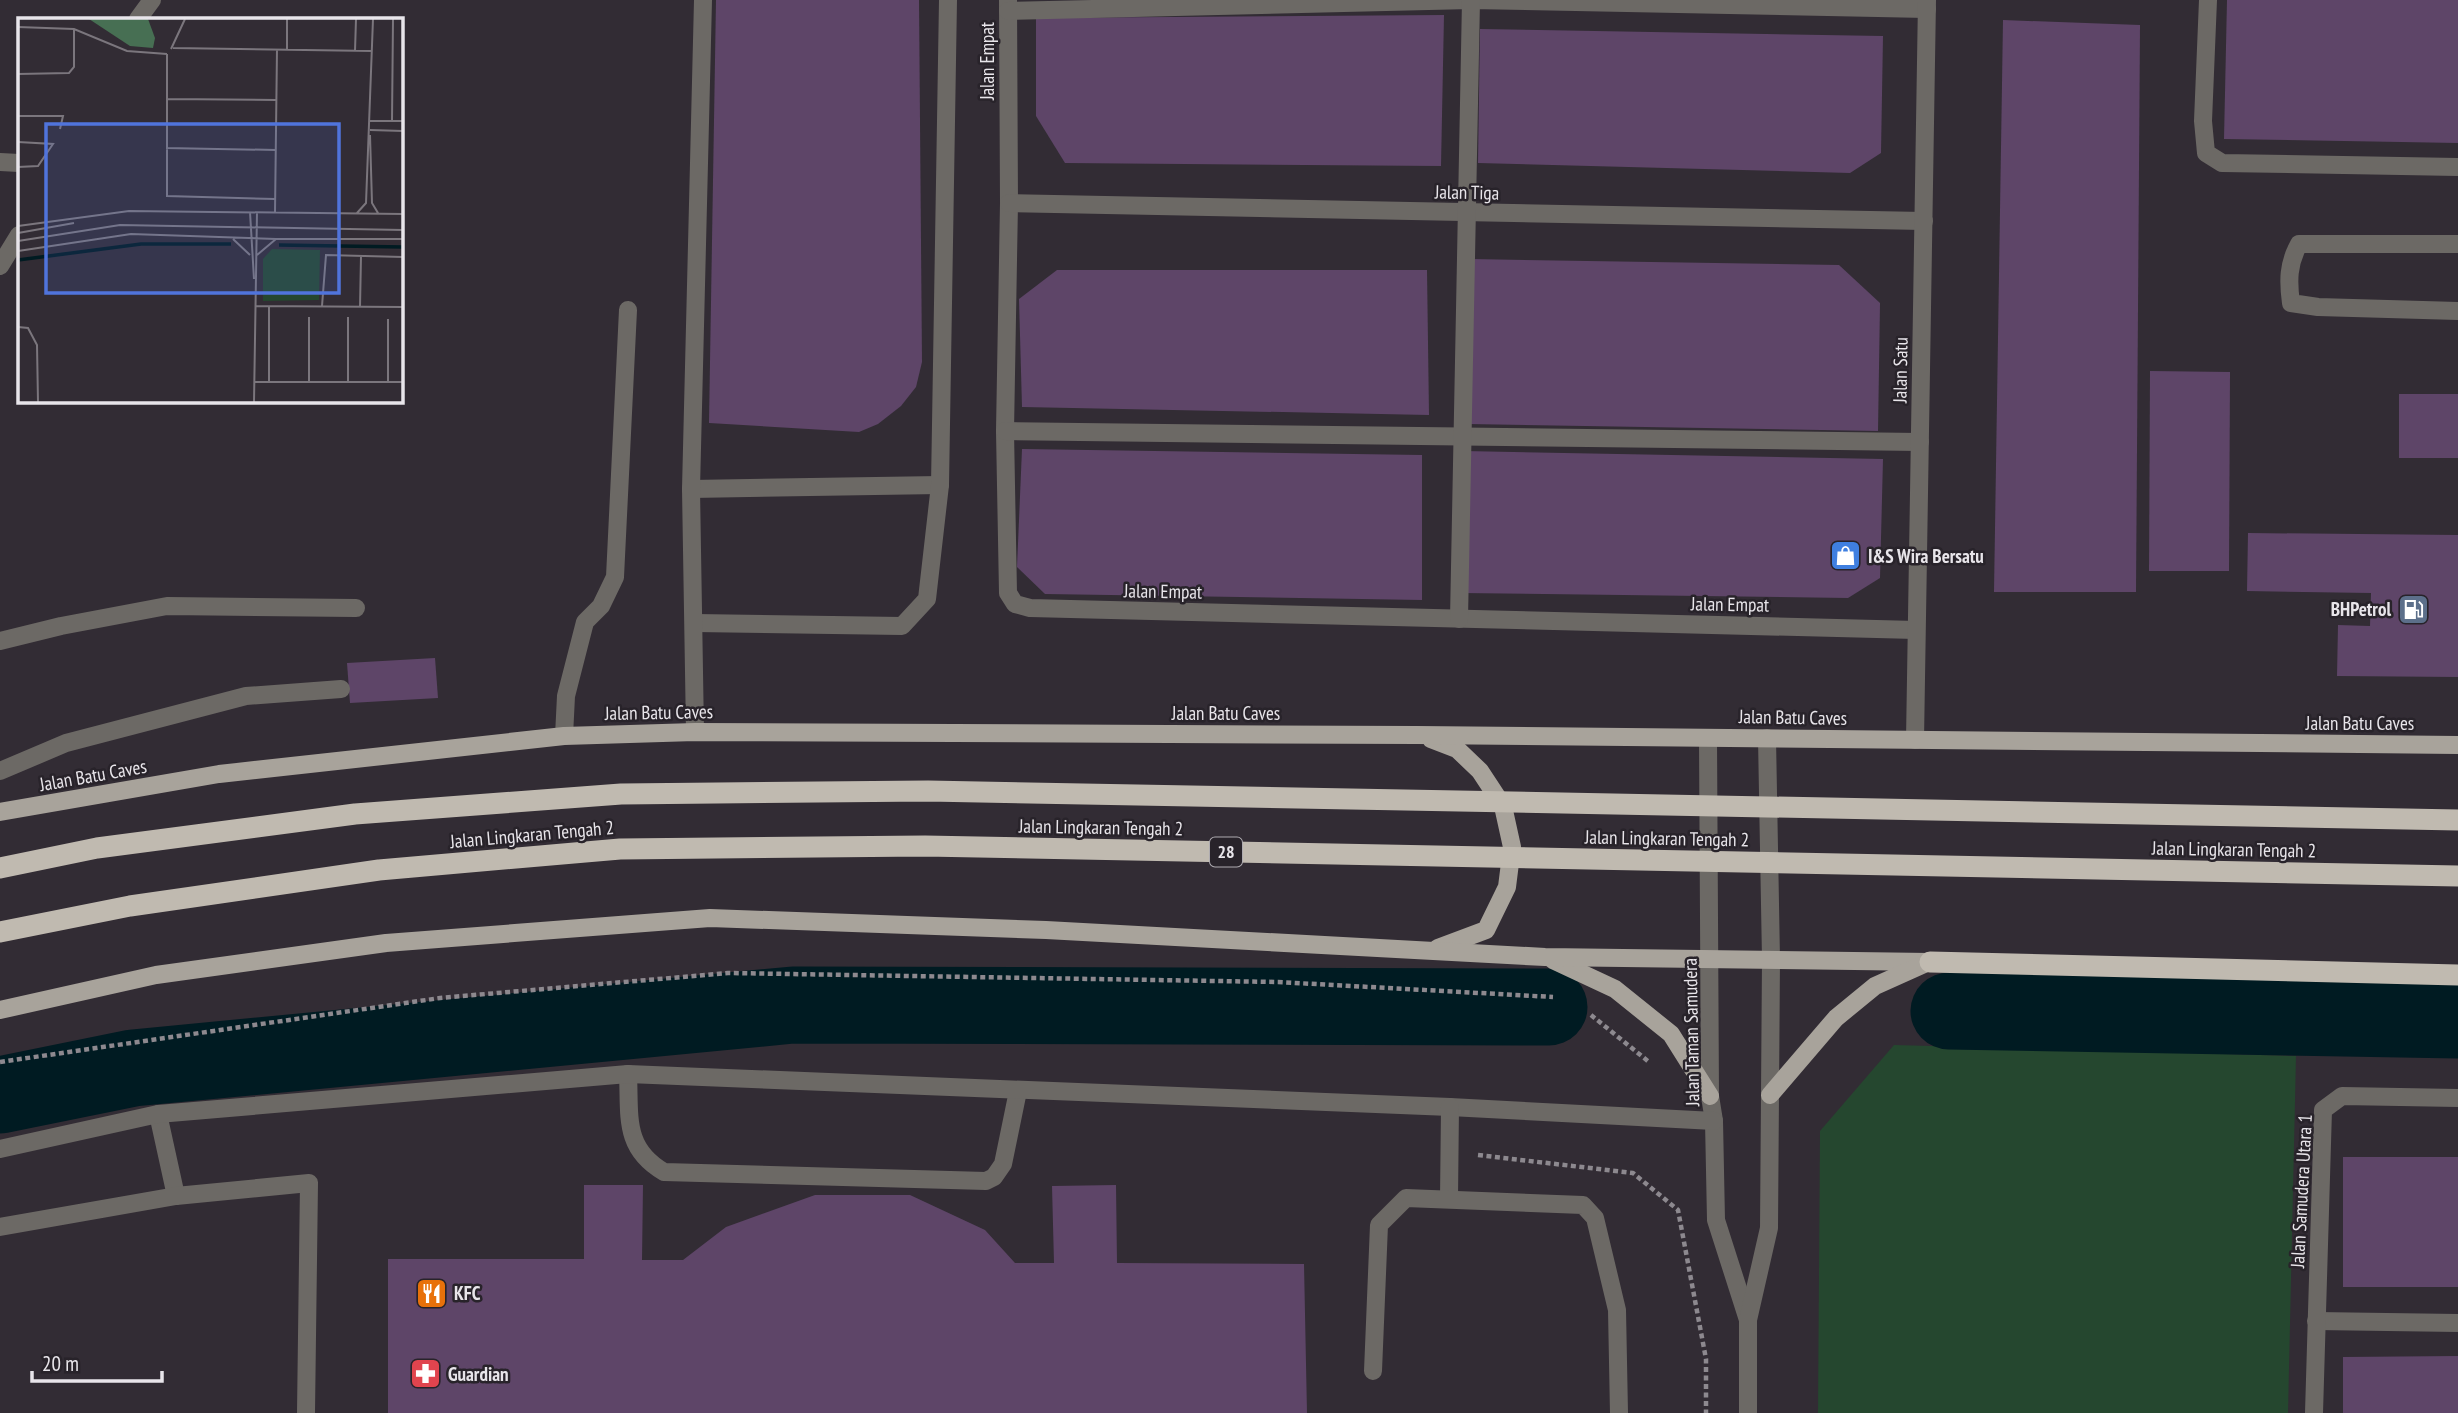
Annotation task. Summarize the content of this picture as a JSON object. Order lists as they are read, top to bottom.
{
  "streets": {
    "highway": ["Jalan Lingkaran Tengah 2", "28"],
    "main road": ["Jalan Batu Caves"],
    "street": [
      "Jalan Empat",
      "Jalan Tiga",
      "Jalan Satu",
      "Jalan Taman Samudera",
      "Jalan Samudera Utara 1"
    ]
  },
  "crossings": [
    ["Jalan Empat", "Jalan Tiga"],
    ["Jalan Empat", "Jalan Satu"],
    ["Jalan Tiga", "Jalan Satu"],
    ["Jalan Satu", "Jalan Batu Caves"],
    ["Jalan Batu Caves", "Jalan Taman Samudera"]
  ],
  "places": {
    "shop": ["I&S Wira Bersatu"],
    "fuel station": ["BHPetrol"],
    "restaurant": ["KFC"],
    "pharmacy": ["Guardian"]
  },
  "scale_bar": "20 m"
}
